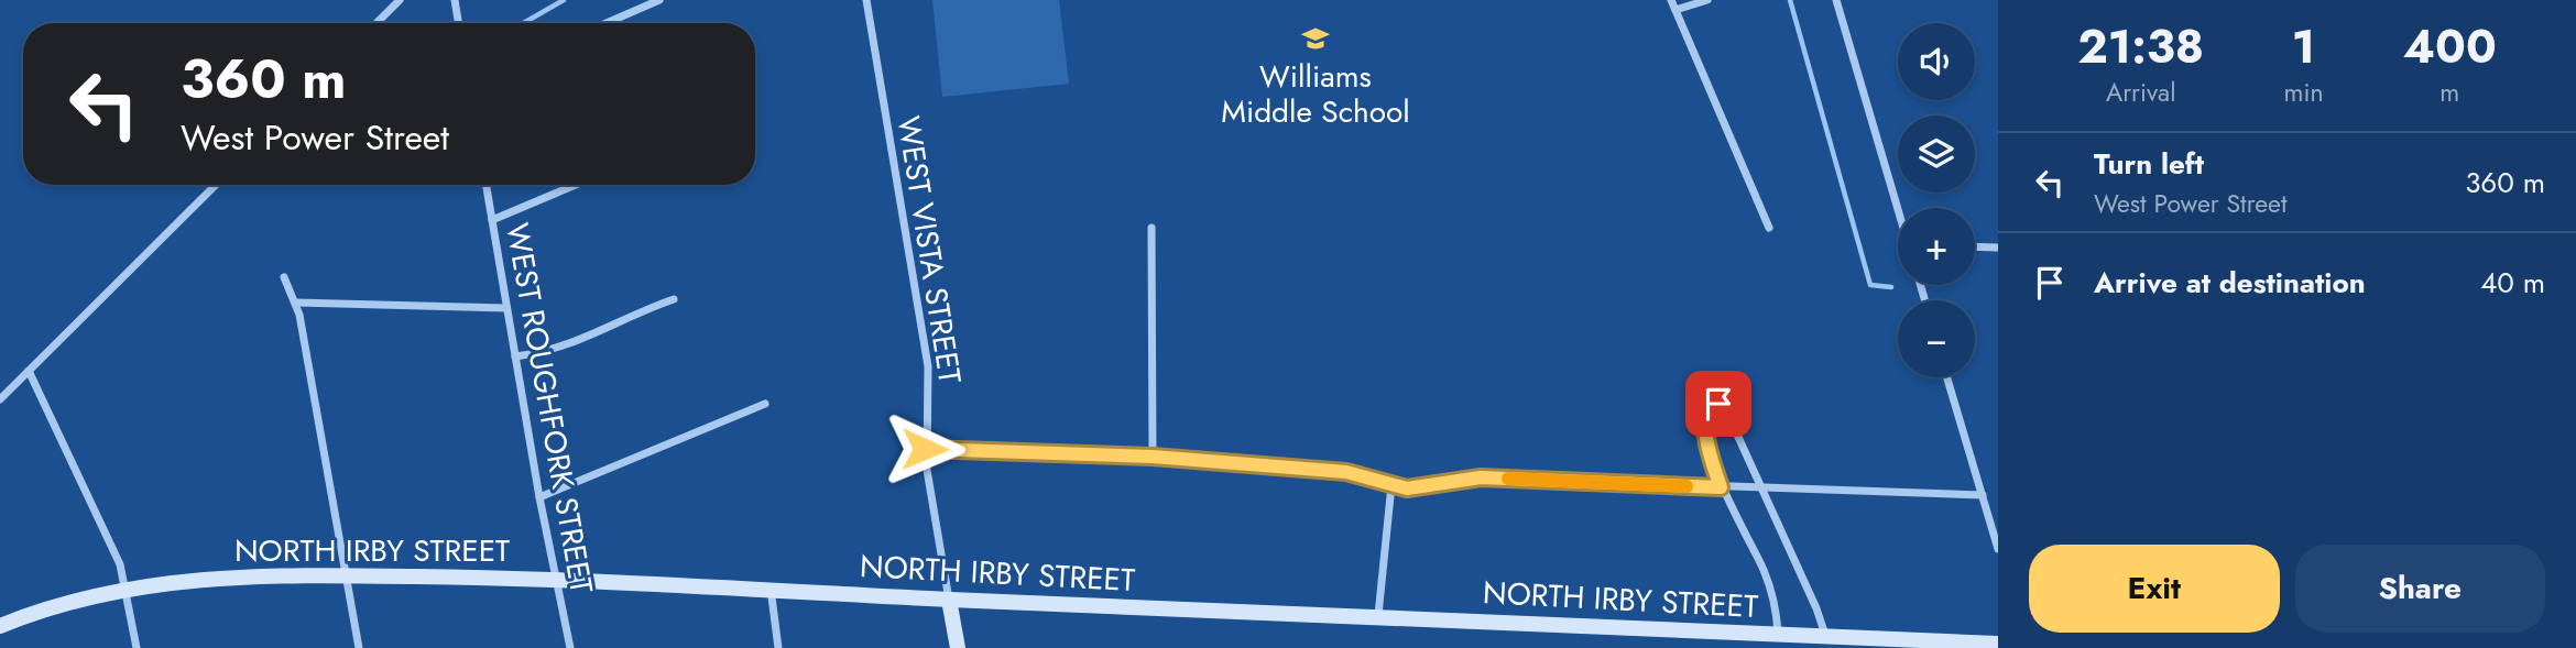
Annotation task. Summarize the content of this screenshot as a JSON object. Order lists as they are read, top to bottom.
{
  "streets": {
    "main road": ["NORTH IRBY STREET"],
    "street": ["WEST VISTA STREET", "WEST ROUGHFORK STREET"]
  },
  "crossings": [
    ["WEST VISTA STREET", "NORTH IRBY STREET"],
    ["WEST ROUGHFORK STREET", "NORTH IRBY STREET"]
  ],
  "places": {
    "school or university": ["Williams Middle School"]
  },
  "page": {
    "eta": [
      "21:38",
      "Arrival",
      "1",
      "min",
      "400",
      "m"
    ],
    "map_buttons": ["+", "−"],
    "turn": ["360 m", "West Power Street"],
    "list": [
      {
        "name": "Turn left",
        "note": "West Power Street",
        "value": "360 m"
      },
      {
        "name": "Arrive at destination",
        "value": "40 m"
      }
    ],
    "buttons": ["Exit", "Share"]
  }
}
